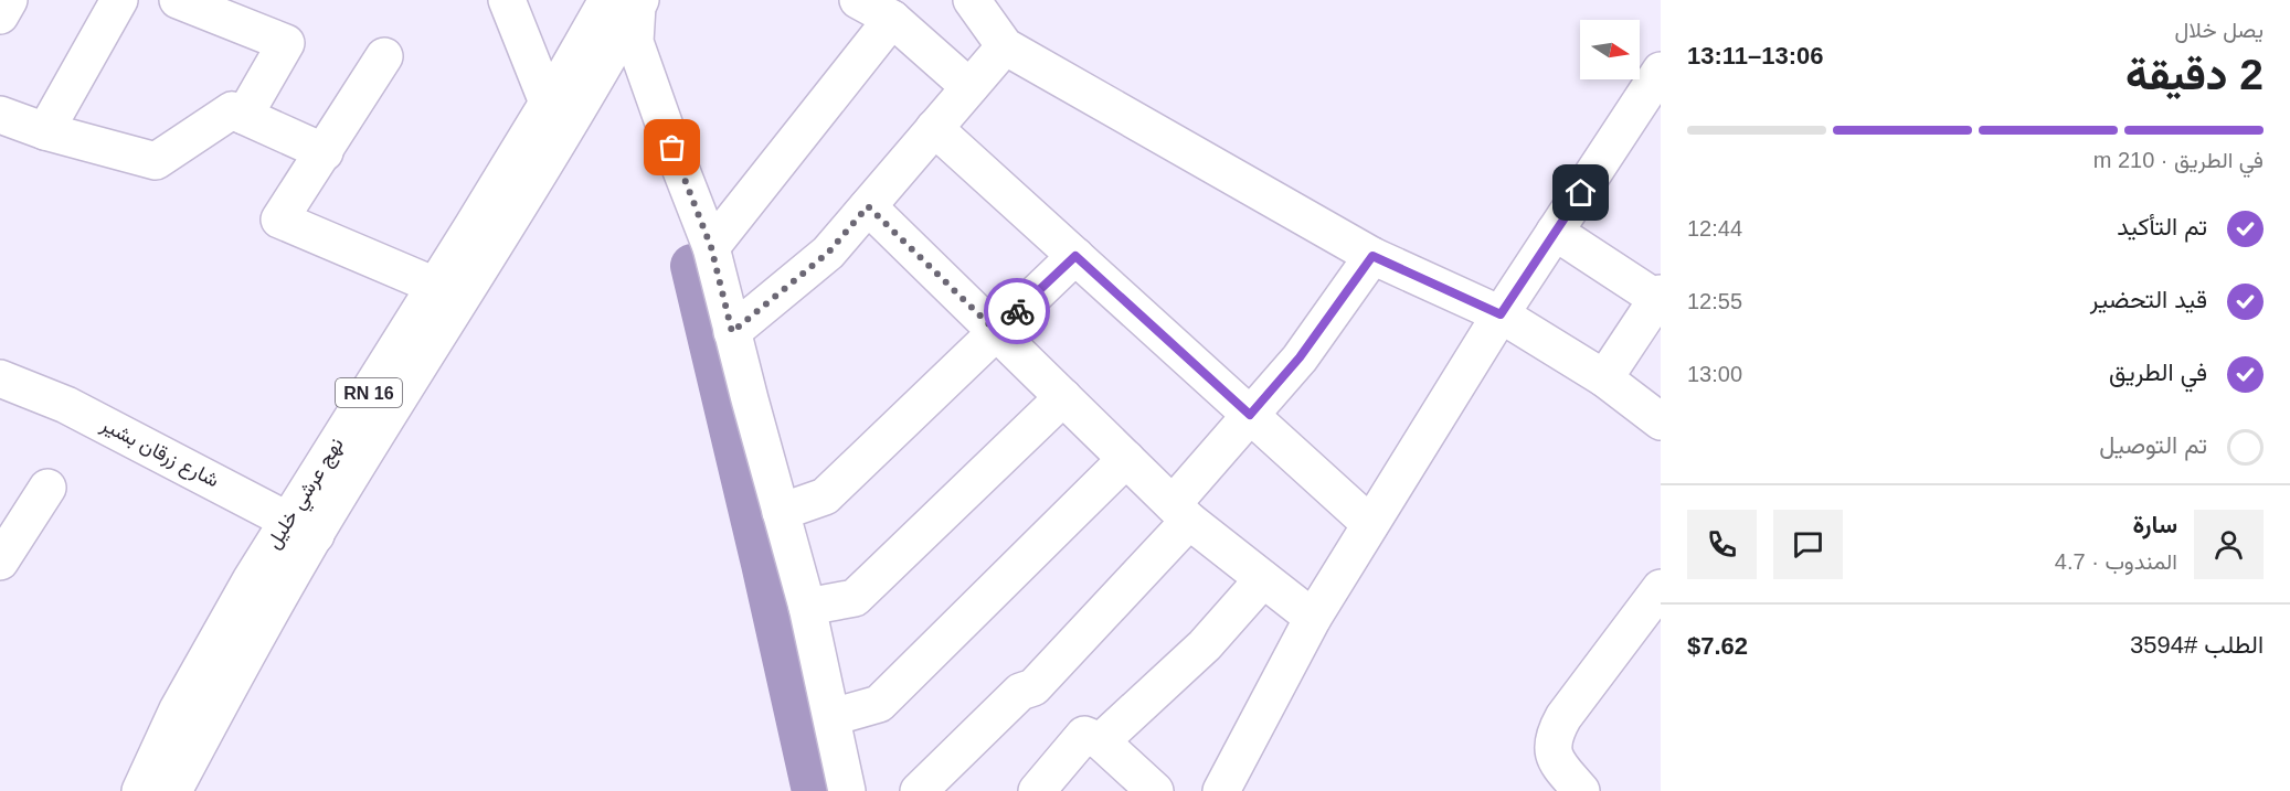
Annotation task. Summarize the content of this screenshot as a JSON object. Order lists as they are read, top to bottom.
{
  "streets": {
    "main road": ["RN 16", "شارع زرقان بشير", "نهج عرشي خليل"]
  },
  "crossings": [
    ["شارع زرقان بشير", "نهج عرشي خليل"]
  ],
  "north": "right",
  "page": {
    "heading": ["2 دقيقة", "يصل خلال", "13:06–13:11"],
    "panel": [
      "سارة",
      "المندوب · 4.7",
      "الطلب #3594",
      "$7.62"
    ],
    "bar": "في الطريق · 210 m",
    "list": [
      ["تم التأكيد", "12:44"],
      ["قيد التحضير", "12:55"],
      ["في الطريق", "13:00"],
      "تم التوصيل"
    ]
  }
}
